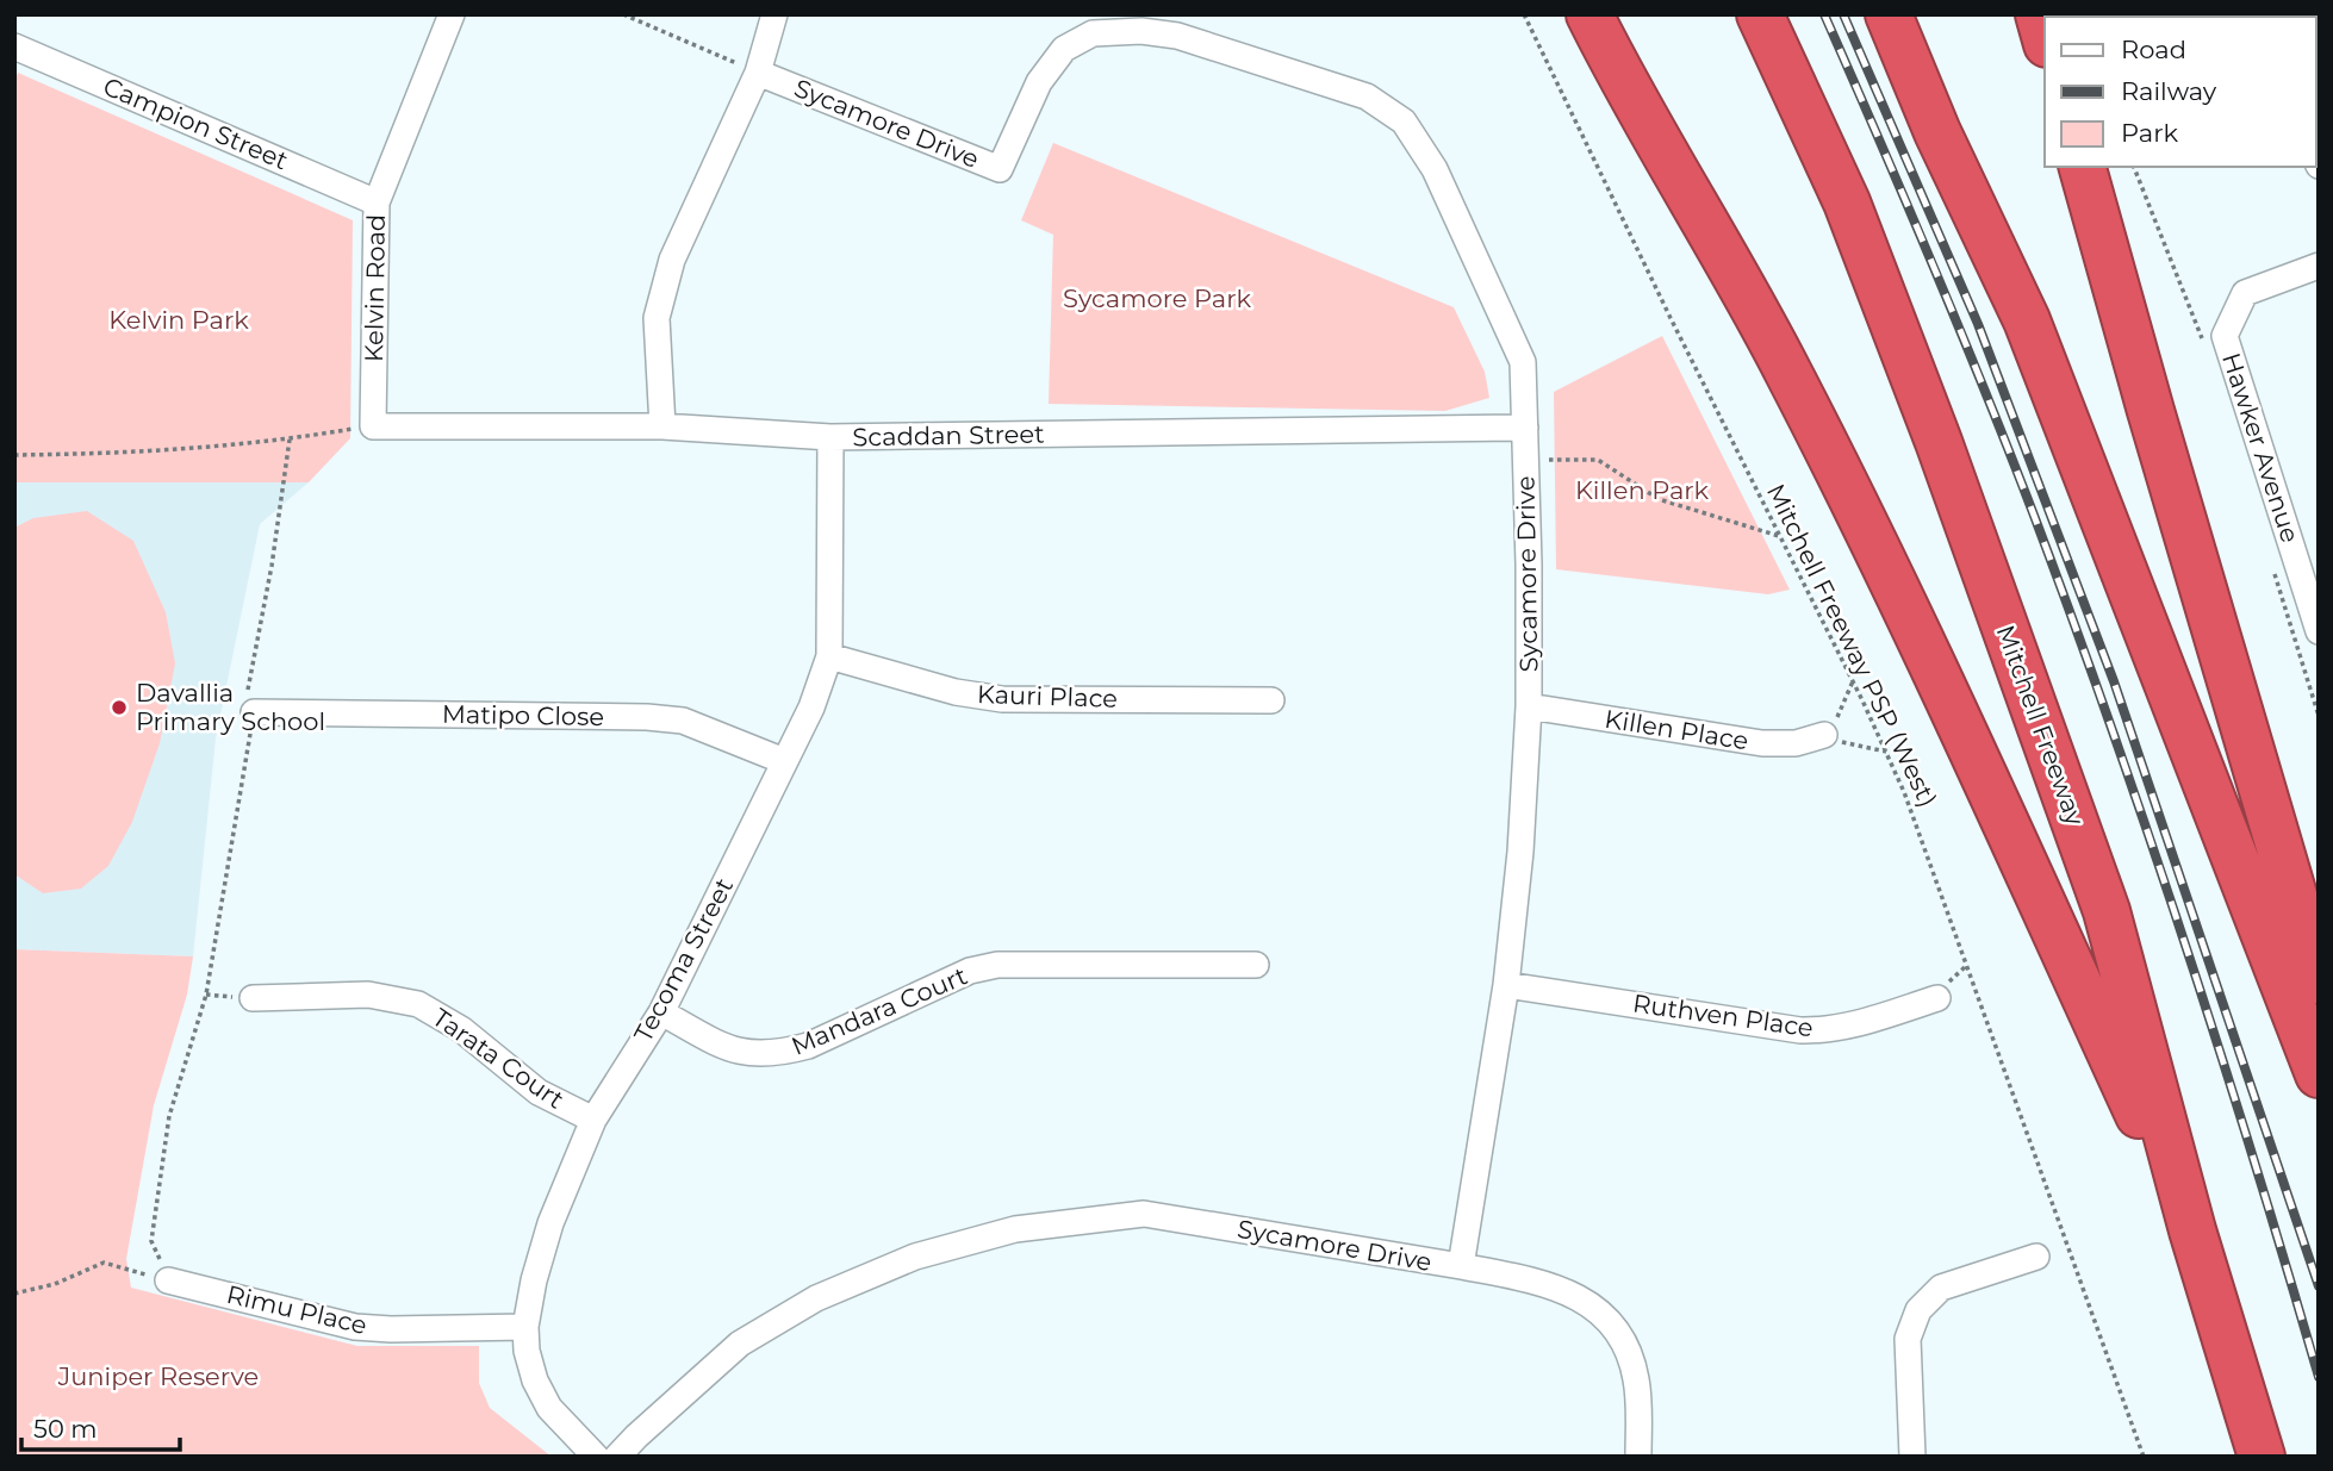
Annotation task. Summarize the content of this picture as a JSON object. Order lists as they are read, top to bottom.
{
  "streets": {
    "highway": ["Mitchell Freeway"],
    "street": [
      "Campion Street",
      "Sycamore Drive",
      "Kelvin Road",
      "Scaddan Street",
      "Hawker Avenue",
      "Kauri Place",
      "Matipo Close",
      "Killen Place",
      "Tecoma Street",
      "Mandara Court",
      "Ruthven Place",
      "Tarata Court",
      "Rimu Place"
    ],
    "path": ["Mitchell Freeway PSP (West)"]
  },
  "crossings": [
    ["Campion Street", "Kelvin Road"],
    ["Sycamore Drive", "Scaddan Street"],
    ["Sycamore Drive", "Killen Place"],
    ["Sycamore Drive", "Ruthven Place"],
    ["Kelvin Road", "Scaddan Street"],
    ["Scaddan Street", "Tecoma Street"],
    ["Kauri Place", "Tecoma Street"],
    ["Matipo Close", "Tecoma Street"],
    ["Tecoma Street", "Mandara Court"],
    ["Tecoma Street", "Tarata Court"],
    ["Tecoma Street", "Rimu Place"]
  ],
  "parks": [
    "Sycamore Park",
    "Kelvin Park",
    "Killen Park",
    "Juniper Reserve"
  ],
  "places": ["Davallia Primary School"],
  "legend": ["Road", "Railway", "Park"],
  "scale_bar": "50 m"
}
